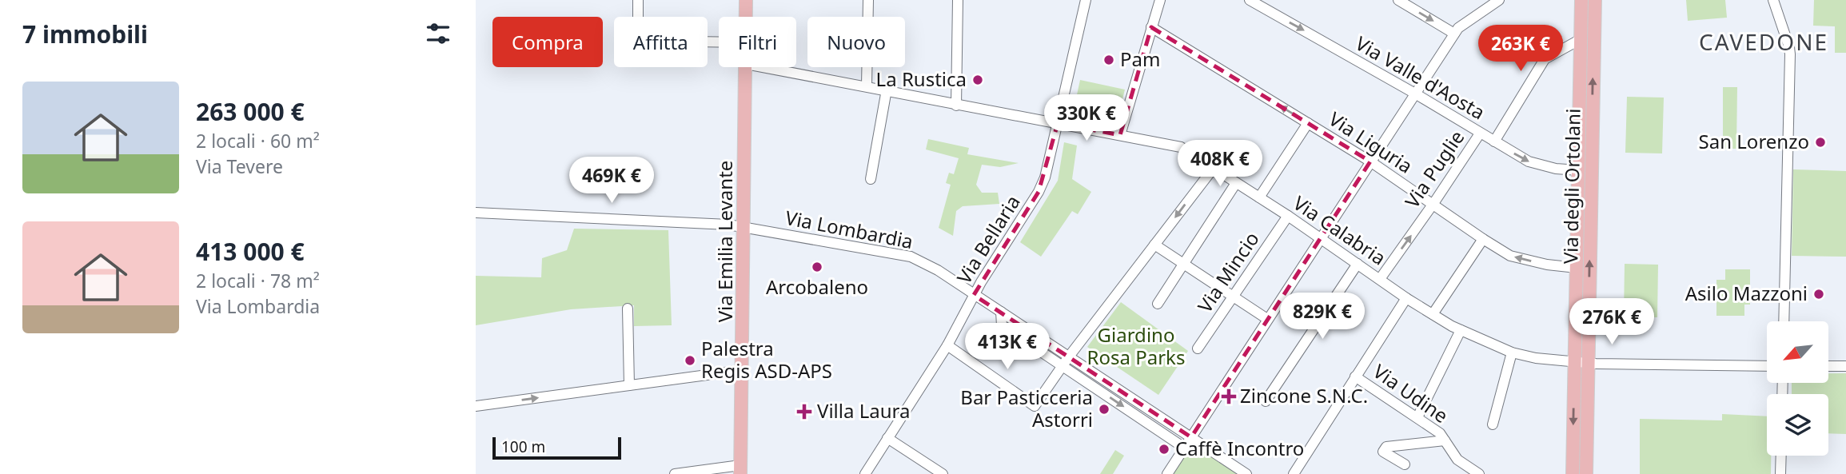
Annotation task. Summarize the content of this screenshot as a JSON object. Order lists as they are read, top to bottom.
{
  "streets": {
    "main road": ["Via degli Ortolani", "Via Emilia Levante"],
    "street": [
      "Via Valle d'Aosta",
      "Via Liguria",
      "Via Puglie",
      "Via Lombardia",
      "Via Calabria",
      "Via Bellaria",
      "Via Mincio",
      "Via Udine"
    ]
  },
  "crossings": [
    ["Via Valle d'Aosta", "Via Puglie"],
    ["Via Valle d'Aosta", "Via degli Ortolani"],
    ["Via Liguria", "Via Puglie"],
    ["Via Liguria", "Via degli Ortolani"],
    ["Via Puglie", "Via Calabria"],
    ["Via degli Ortolani", "Via Calabria"],
    ["Via Lombardia", "Via Bellaria"],
    ["Via Lombardia", "Via Emilia Levante"],
    ["Via Calabria", "Via Bellaria"],
    ["Via Calabria", "Via Mincio"]
  ],
  "one_way": ["Via Valle d'Aosta", "Via Liguria"],
  "districts": ["CAVEDONE"],
  "parks": ["Giardino Rosa Parks"],
  "places": {
    "other": [
      "Pam",
      "La Rustica",
      "San Lorenzo",
      "Arcobaleno",
      "Asilo Mazzoni",
      "Palestra Regis ASD-APS",
      "Bar Pasticceria Astorri",
      "Caffè Incontro"
    ],
    "health": ["Zincone S.N.C.", "Villa Laura"]
  },
  "scale_bar": "100 m",
  "north": "bottom left",
  "page": {
    "heading": "7 immobili",
    "chip": [
      "Compra",
      "Affitta",
      "Filtri",
      "Nuovo"
    ],
    "price": [
      "263K €",
      "330K €",
      "408K €",
      "469K €",
      "829K €",
      "276K €",
      "413K €"
    ],
    "list": [
      {
        "name": "263 000 €",
        "note": "2 locali · 60 m² · Via Tevere"
      },
      {
        "name": "413 000 €",
        "note": "2 locali · 78 m² · Via Lombardia"
      }
    ],
    "scale": "100 m"
  }
}
